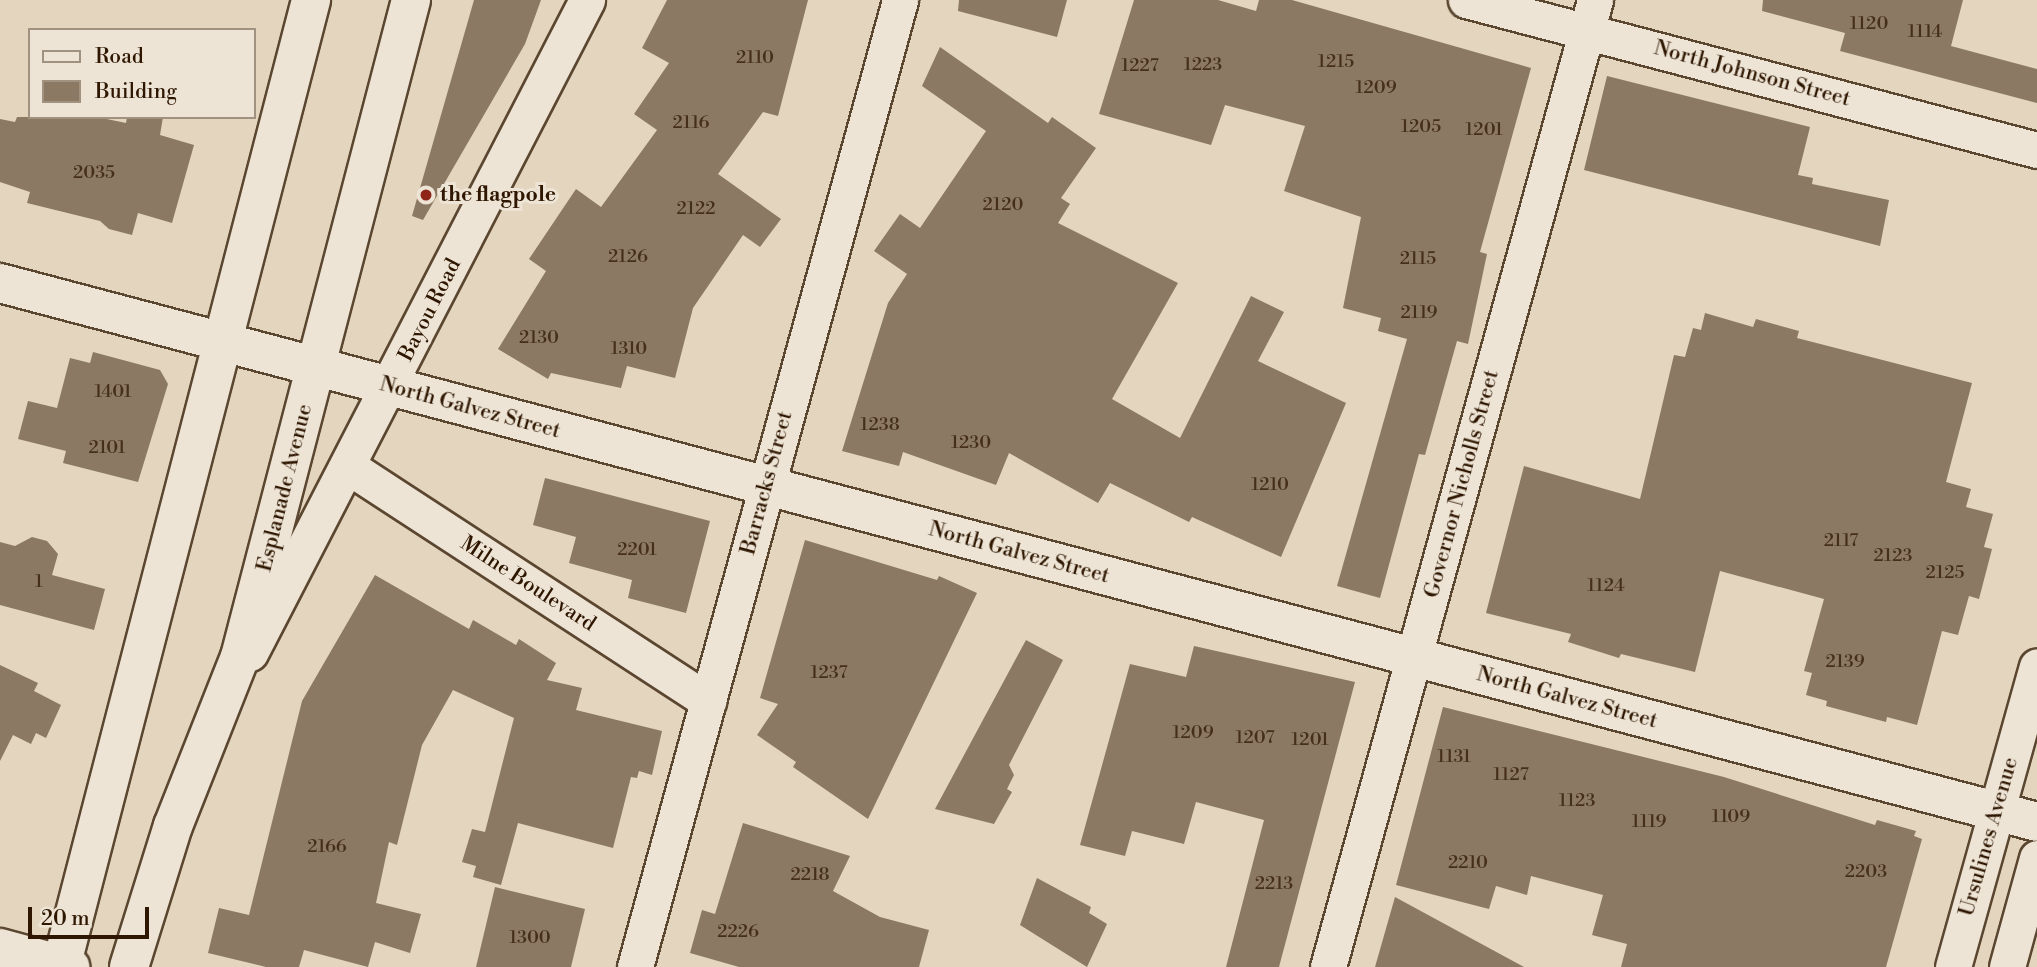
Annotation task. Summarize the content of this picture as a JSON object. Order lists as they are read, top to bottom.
{
  "streets": {
    "street": [
      "North Johnson Street",
      "Bayou Road",
      "North Galvez Street",
      "Barracks Street",
      "Governor Nicholls Street",
      "Esplanade Avenue",
      "Milne Boulevard",
      "Ursulines Avenue"
    ]
  },
  "crossings": [
    ["North Johnson Street", "Governor Nicholls Street"],
    ["Bayou Road", "North Galvez Street"],
    ["Bayou Road", "Esplanade Avenue"],
    ["Bayou Road", "Milne Boulevard"],
    ["North Galvez Street", "Barracks Street"],
    ["North Galvez Street", "Governor Nicholls Street"],
    ["North Galvez Street", "Esplanade Avenue"],
    ["North Galvez Street", "Ursulines Avenue"],
    ["Barracks Street", "Milne Boulevard"]
  ],
  "places": ["the flagpole"],
  "house_numbers": [
    "1120",
    "1114",
    "2110",
    "1215",
    "1223",
    "1227",
    "1209",
    "2116",
    "1205",
    "1201",
    "2035",
    "2120",
    "2122",
    "2126",
    "2115",
    "2119",
    "2130",
    "1310",
    "1401",
    "1238",
    "1230",
    "2101",
    "1210",
    "2117",
    "2201",
    "2123",
    "2125",
    "1",
    "1124",
    "2139",
    "1237",
    "1209",
    "1207",
    "1201",
    "1131",
    "1127",
    "1123",
    "1109",
    "1119",
    "2166",
    "2210",
    "2203",
    "2218",
    "2213",
    "2226",
    "1300"
  ],
  "legend": ["Road", "Building"],
  "scale_bar": "20 m"
}
